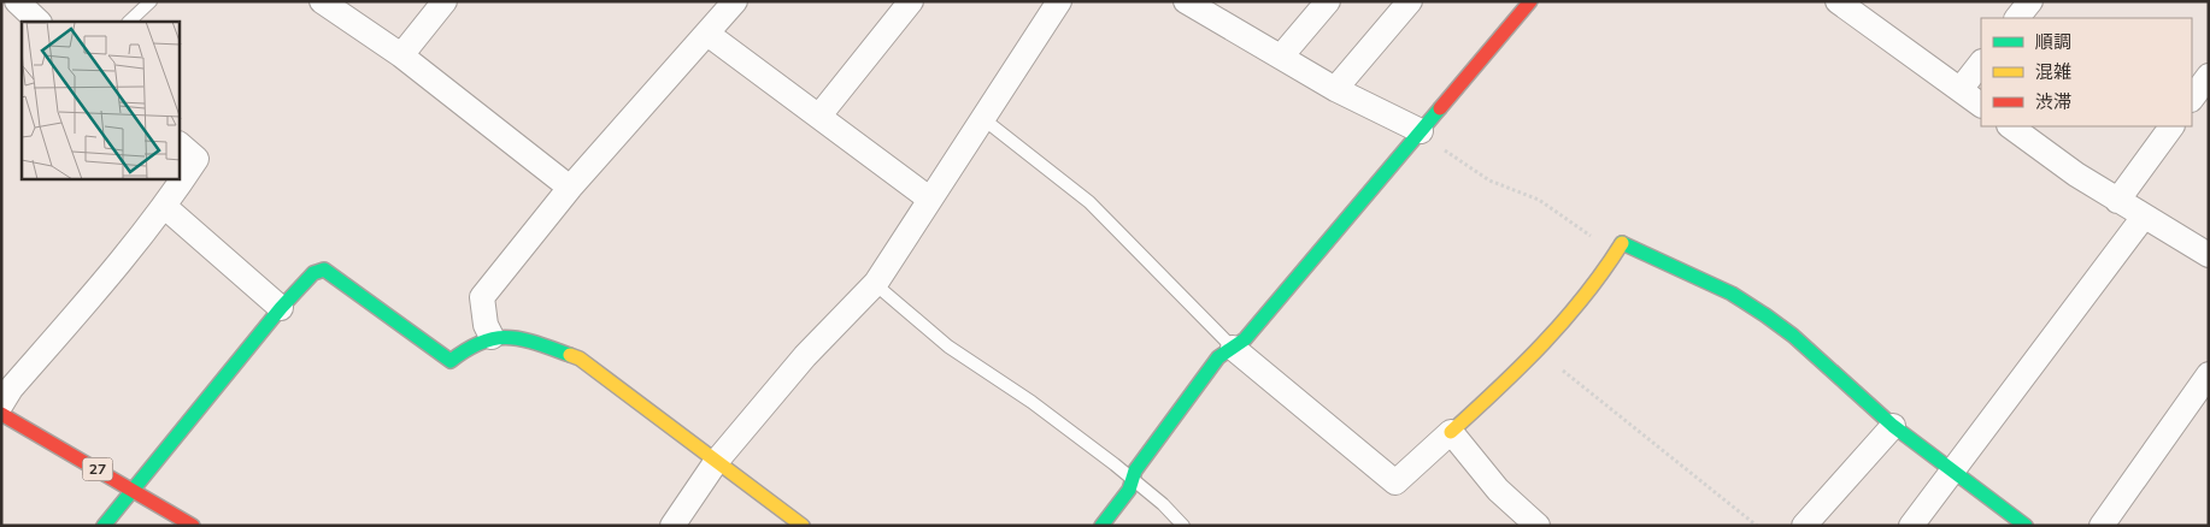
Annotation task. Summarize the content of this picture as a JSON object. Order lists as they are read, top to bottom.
{
  "streets": {
    "street": ["27"]
  },
  "legend": ["順調", "混雑", "渋滞"]
}
